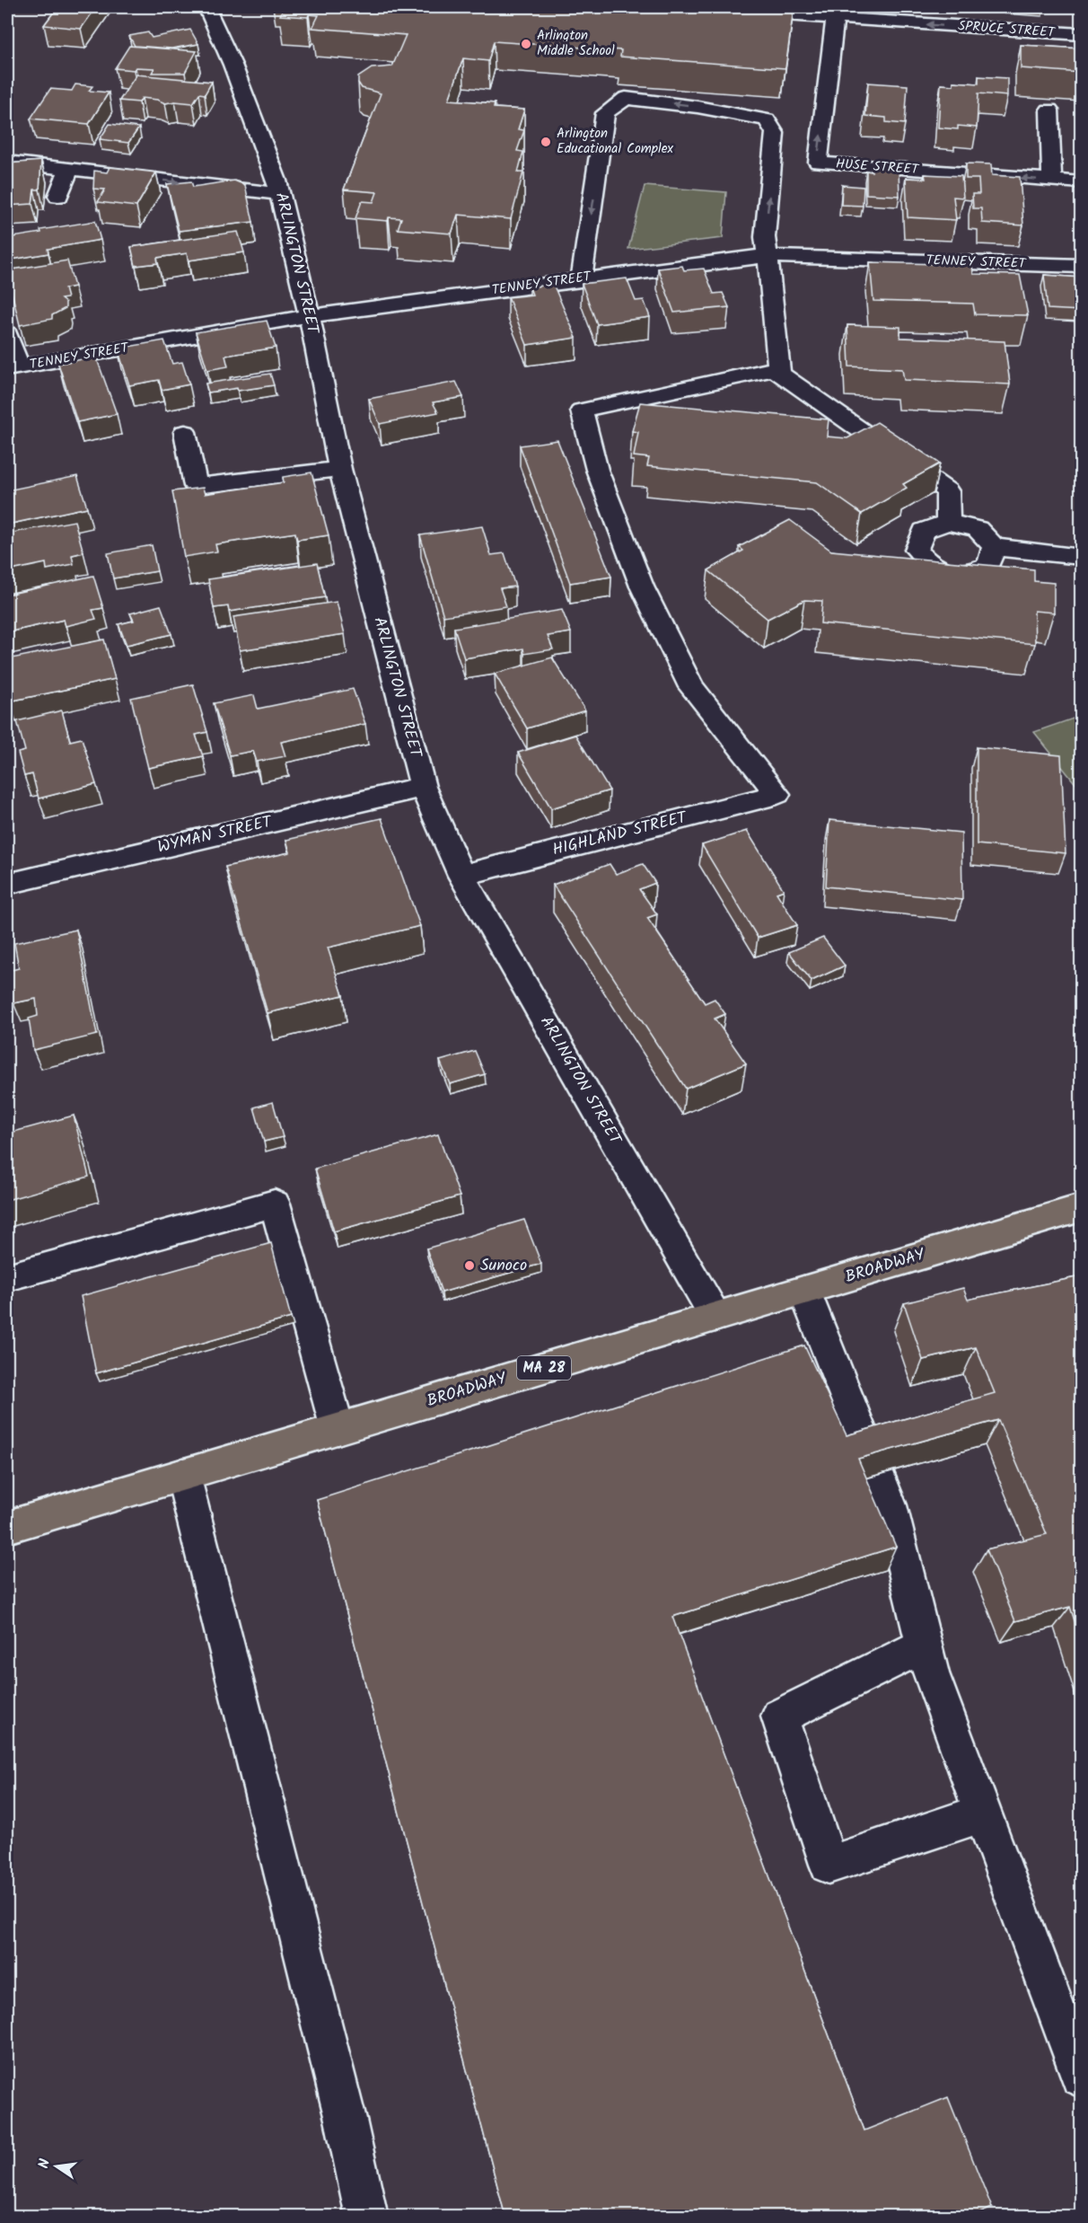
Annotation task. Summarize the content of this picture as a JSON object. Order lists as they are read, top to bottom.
{
  "streets": {
    "main road": ["BROADWAY", "MA 28"],
    "street": [
      "SPRUCE STREET",
      "HUSE STREET",
      "TENNEY STREET",
      "ARLINGTON STREET",
      "HIGHLAND STREET",
      "WYMAN STREET"
    ]
  },
  "crossings": [
    ["SPRUCE STREET", "HUSE STREET"],
    ["TENNEY STREET", "ARLINGTON STREET"],
    ["ARLINGTON STREET", "HIGHLAND STREET"],
    ["ARLINGTON STREET", "WYMAN STREET"],
    ["ARLINGTON STREET", "BROADWAY"]
  ],
  "one_way": ["SPRUCE STREET"],
  "places": ["Arlington Middle School", "Arlington Educational Complex", "Sunoco"],
  "north": "left"
}
